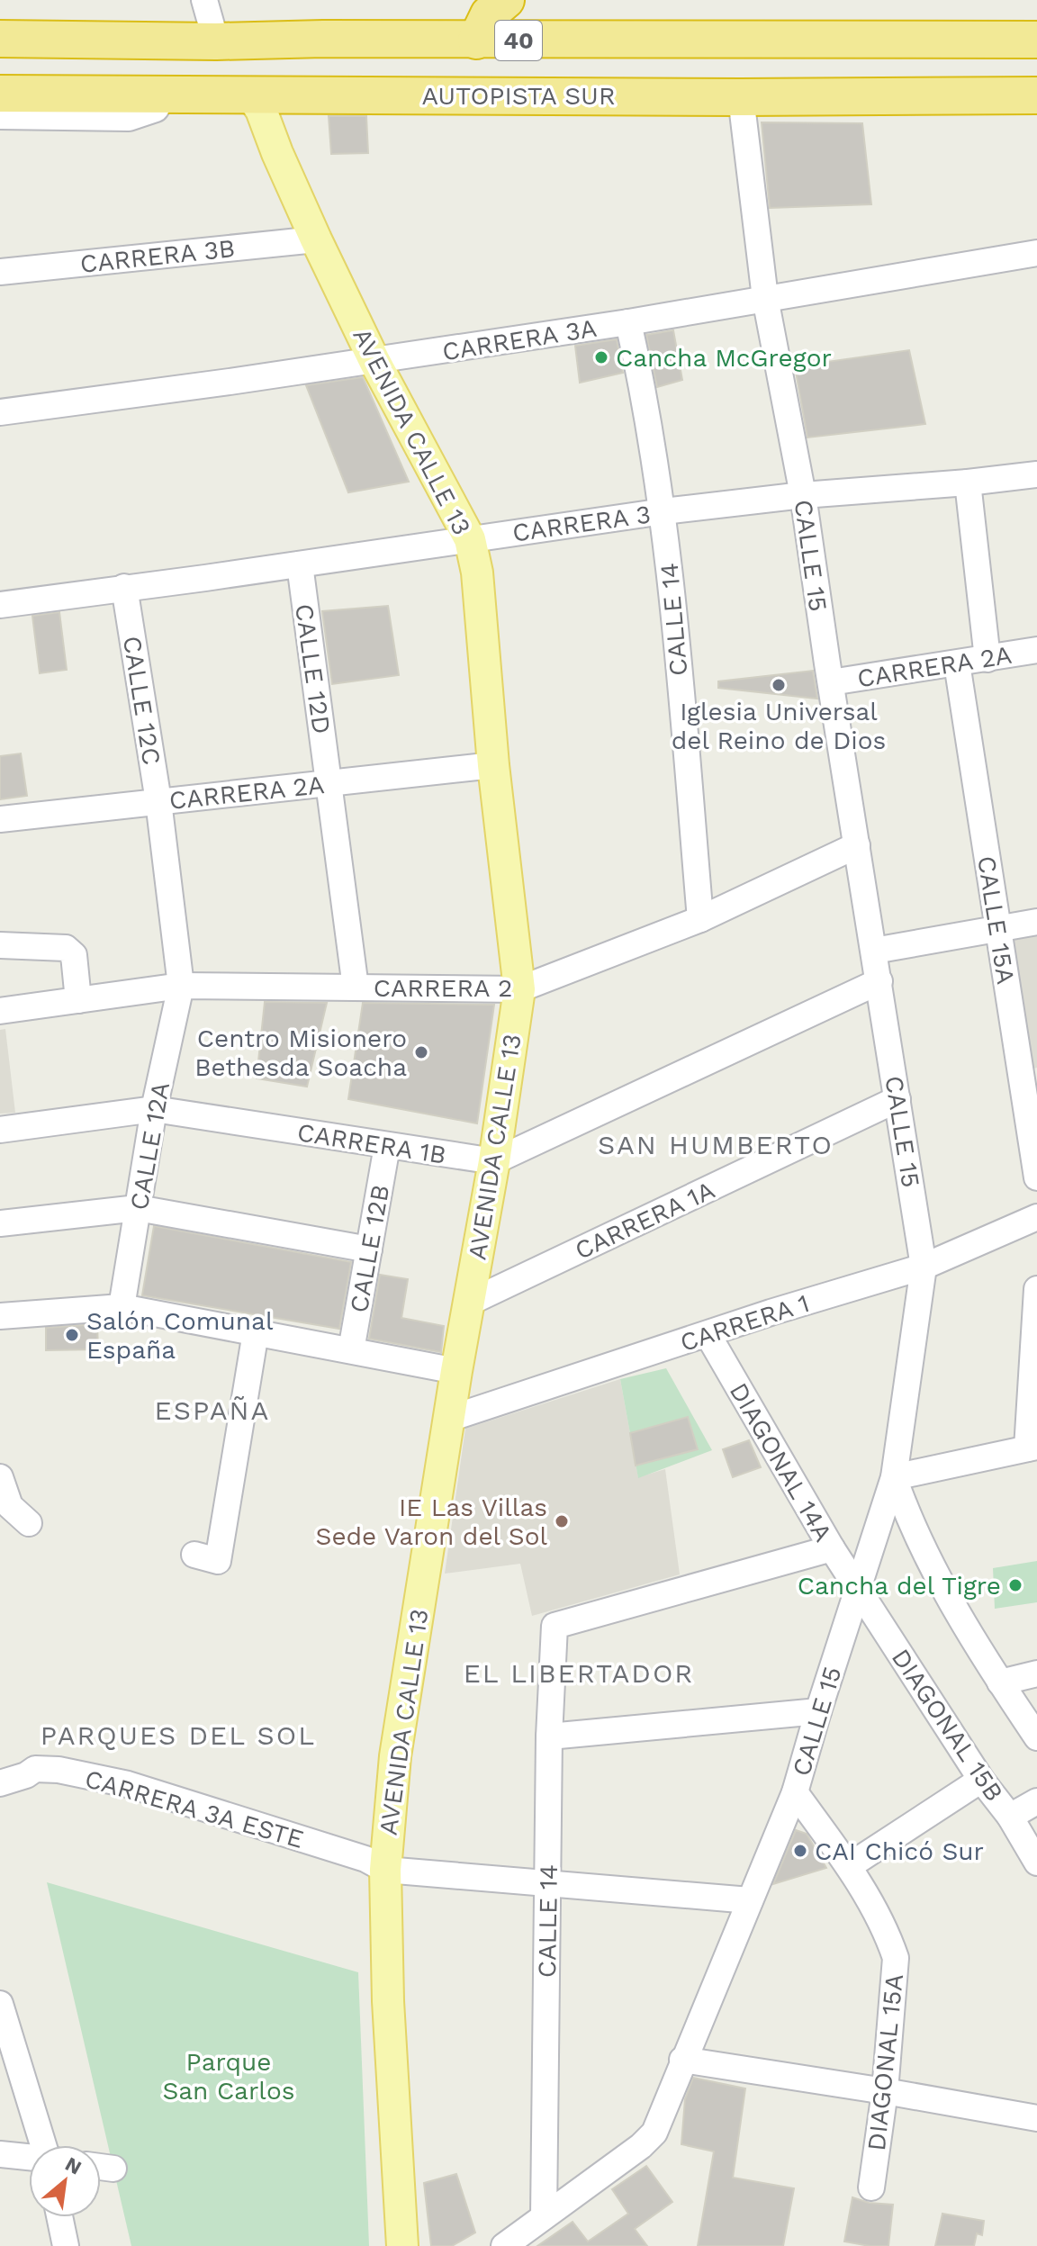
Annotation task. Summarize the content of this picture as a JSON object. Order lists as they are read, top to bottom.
{
  "streets": {
    "highway": ["40", "AUTOPISTA SUR"],
    "main road": ["AVENIDA CALLE 13"],
    "street": [
      "CARRERA 3B",
      "CARRERA 3A",
      "CARRERA 3",
      "CALLE 15",
      "CALLE 14",
      "CARRERA 2A",
      "CALLE 12D",
      "CALLE 12C",
      "CALLE 15A",
      "CARRERA 2",
      "CARRERA 1B",
      "CALLE 12A",
      "CARRERA 1A",
      "CALLE 12B",
      "CARRERA 1",
      "DIAGONAL 14A",
      "DIAGONAL 15B",
      "CARRERA 3A ESTE",
      "DIAGONAL 15A"
    ]
  },
  "crossings": [
    ["AUTOPISTA SUR", "AVENIDA CALLE 13"],
    ["AUTOPISTA SUR", "CALLE 15"],
    ["CARRERA 3B", "AVENIDA CALLE 13"],
    ["CARRERA 3A", "AVENIDA CALLE 13"],
    ["CARRERA 3A", "CALLE 15"],
    ["CARRERA 3A", "CALLE 14"],
    ["AVENIDA CALLE 13", "CARRERA 3"],
    ["AVENIDA CALLE 13", "CARRERA 2A"],
    ["AVENIDA CALLE 13", "CARRERA 2"],
    ["AVENIDA CALLE 13", "CARRERA 1B"],
    ["AVENIDA CALLE 13", "CARRERA 1A"],
    ["AVENIDA CALLE 13", "CARRERA 1"],
    ["AVENIDA CALLE 13", "CARRERA 3A ESTE"],
    ["CARRERA 3", "CALLE 15"],
    ["CARRERA 3", "CALLE 14"],
    ["CARRERA 3", "CALLE 12D"],
    ["CARRERA 3", "CALLE 12C"],
    ["CALLE 15", "CALLE 14"],
    ["CALLE 15", "CARRERA 2A"],
    ["CALLE 15", "CARRERA 2"],
    ["CALLE 15", "CARRERA 1A"],
    ["CALLE 15", "CARRERA 1"],
    ["CALLE 15", "DIAGONAL 14A"],
    ["CALLE 15", "DIAGONAL 15B"],
    ["CALLE 15", "CARRERA 3A ESTE"],
    ["CALLE 15", "DIAGONAL 15A"],
    ["CALLE 14", "CARRERA 2"],
    ["CALLE 14", "DIAGONAL 14A"],
    ["CALLE 14", "CARRERA 3A ESTE"],
    ["CARRERA 2A", "CALLE 12D"],
    ["CARRERA 2A", "CALLE 12C"],
    ["CARRERA 2A", "CALLE 15A"],
    ["CALLE 12D", "CARRERA 2"],
    ["CALLE 12C", "CARRERA 2"],
    ["CALLE 12C", "CALLE 12A"],
    ["CARRERA 2", "CALLE 12A"],
    ["CARRERA 1B", "CALLE 12A"],
    ["CARRERA 1B", "CALLE 12B"],
    ["CARRERA 1", "DIAGONAL 14A"],
    ["DIAGONAL 14A", "DIAGONAL 15B"]
  ],
  "districts": [
    "SAN HUMBERTO",
    "ESPAÑA",
    "EL LIBERTADOR",
    "PARQUES DEL SOL"
  ],
  "parks": ["Parque San Carlos"],
  "places": [
    "Cancha McGregor",
    "Iglesia Universal del Reino de Dios",
    "Centro Misionero Bethesda Soacha",
    "Salón Comunal España",
    "IE Las Villas Sede Varon del Sol",
    "Cancha del Tigre",
    "CAI Chicó Sur"
  ],
  "north": "top right"
}
